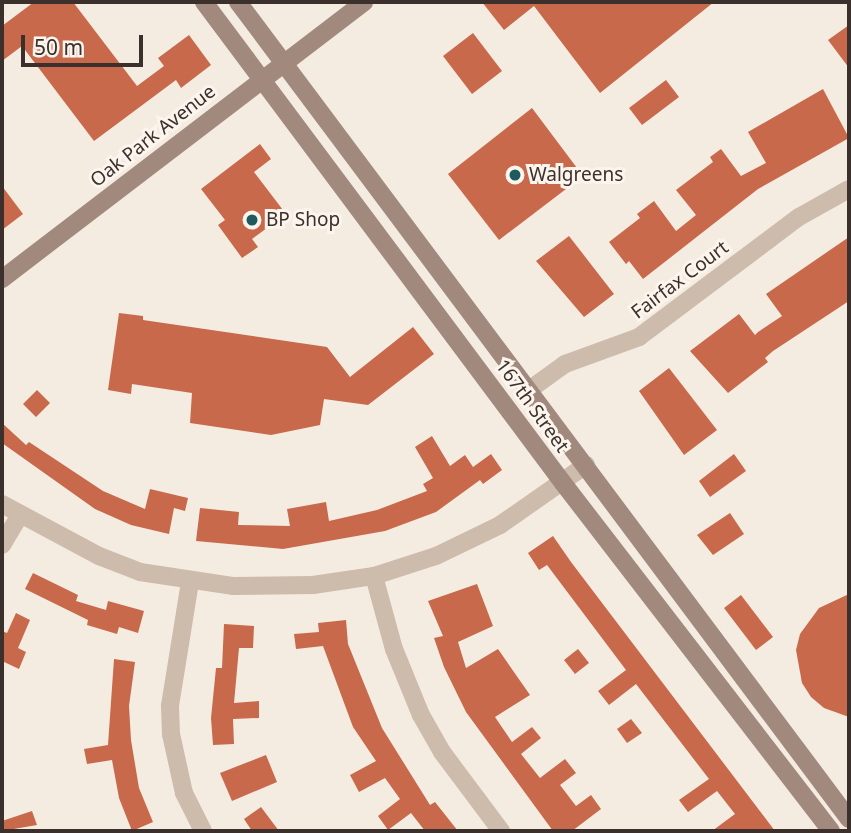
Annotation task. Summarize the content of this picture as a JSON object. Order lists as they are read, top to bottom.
{
  "streets": {
    "main road": ["Oak Park Avenue", "167th Street"],
    "street": ["Fairfax Court"]
  },
  "crossings": [
    ["Oak Park Avenue", "167th Street"],
    ["Fairfax Court", "167th Street"]
  ],
  "places": ["Walgreens", "BP Shop"],
  "scale_bar": "50 m"
}
